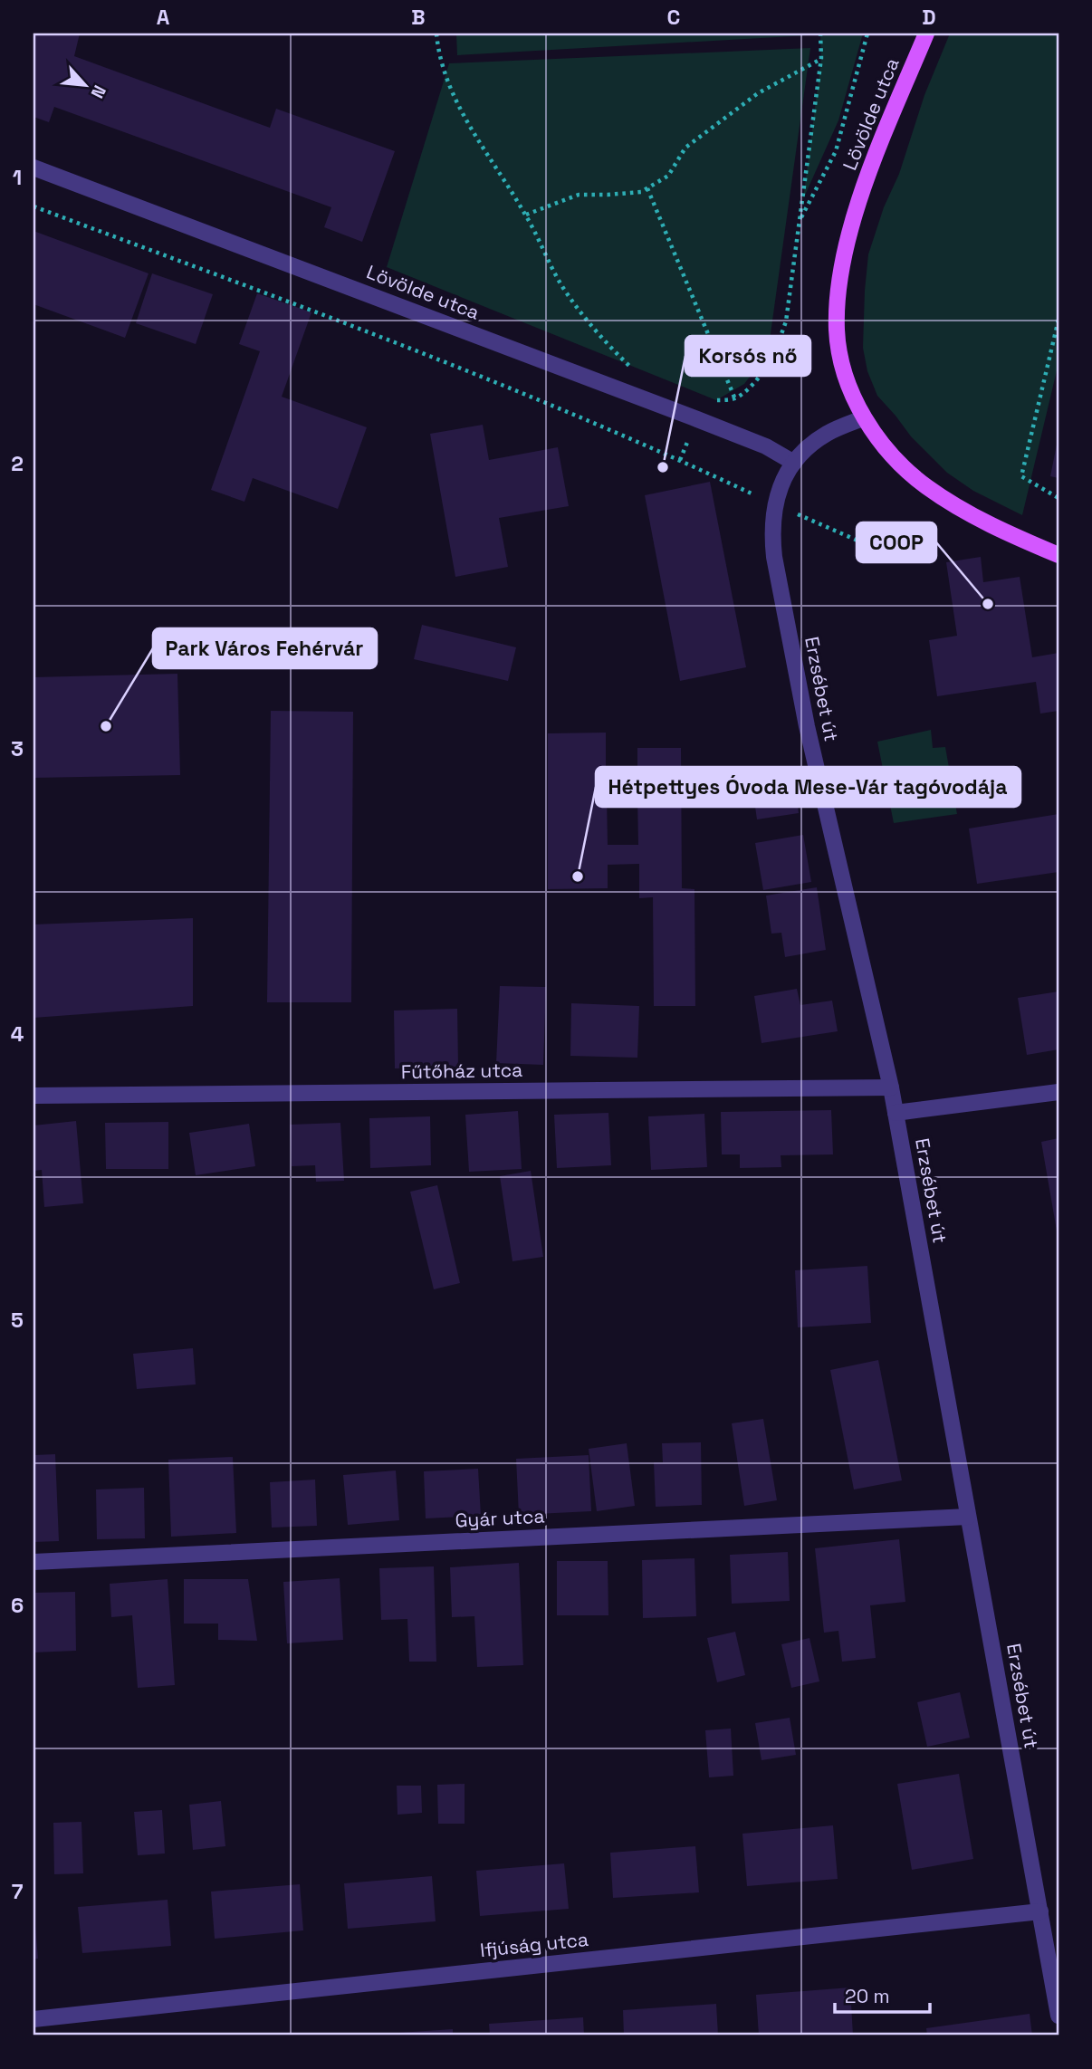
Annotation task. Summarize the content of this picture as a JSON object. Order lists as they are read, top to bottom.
{
  "streets": {
    "main road": ["Lövölde utca"],
    "street": [
      "Erzsébet út",
      "Fűtőház utca",
      "Gyár utca",
      "Ifjúság utca"
    ]
  },
  "crossings": [
    ["Lövölde utca", "Erzsébet út"],
    ["Erzsébet út", "Fűtőház utca"],
    ["Erzsébet út", "Gyár utca"],
    ["Erzsébet út", "Ifjúság utca"]
  ],
  "places": [
    "Korsós nő",
    "COOP",
    "Park Város Fehérvár",
    "Hétpettyes Óvoda Mese-Vár tagóvodája"
  ],
  "scale_bar": "20 m",
  "north": "bottom right",
  "grid": {
    "columns": [
      "A",
      "B",
      "C",
      "D"
    ],
    "rows": [
      "1",
      "2",
      "3",
      "4",
      "5",
      "6",
      "7"
    ]
  }
}
